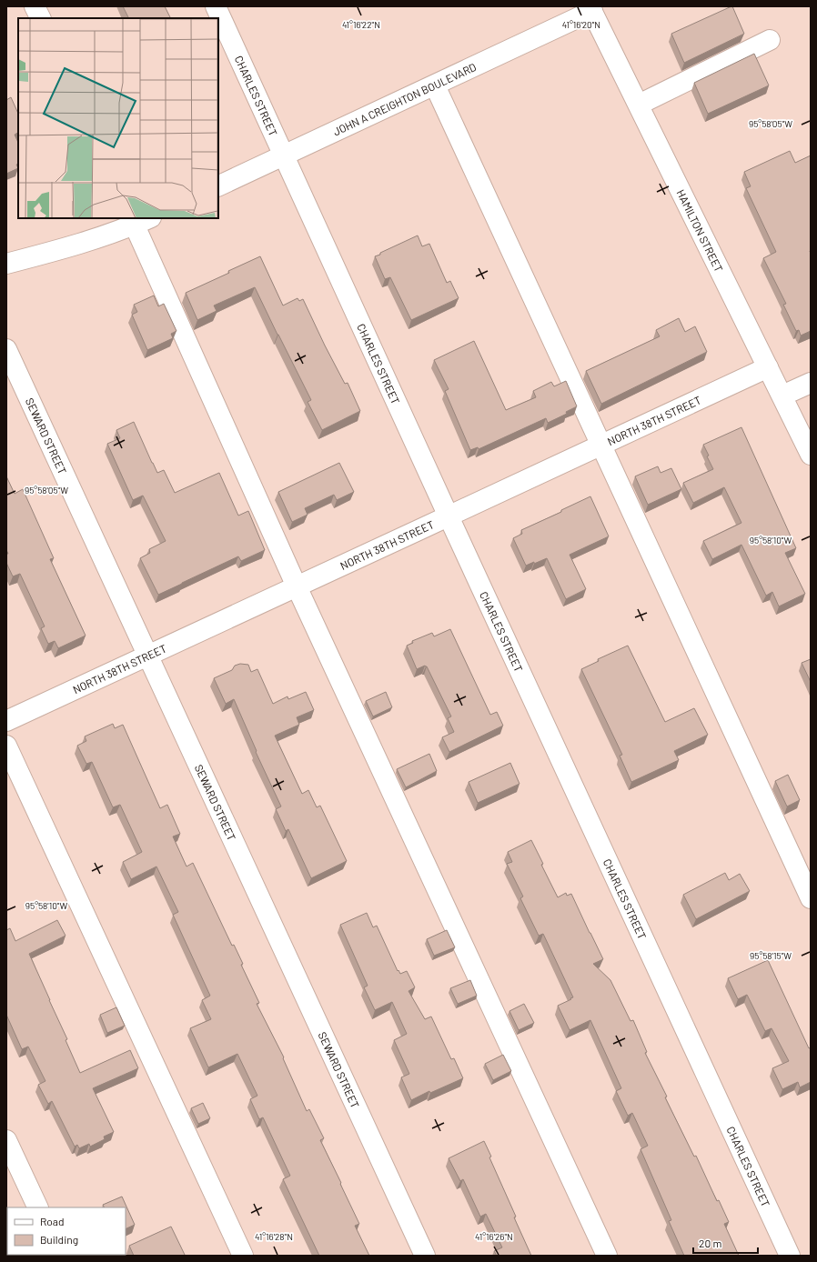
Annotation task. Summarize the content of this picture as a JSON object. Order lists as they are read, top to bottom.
{
  "streets": {
    "street": [
      "CHARLES STREET",
      "JOHN A CREIGHTON BOULEVARD",
      "HAMILTON STREET",
      "NORTH 38TH STREET",
      "SEWARD STREET"
    ]
  },
  "crossings": [
    ["CHARLES STREET", "JOHN A CREIGHTON BOULEVARD"],
    ["CHARLES STREET", "NORTH 38TH STREET"],
    ["JOHN A CREIGHTON BOULEVARD", "HAMILTON STREET"],
    ["HAMILTON STREET", "NORTH 38TH STREET"],
    ["NORTH 38TH STREET", "SEWARD STREET"]
  ],
  "legend": ["Road", "Building"],
  "scale_bar": "20 m",
  "coordinates": [
    "41°16'22\"N",
    "41°16'20\"N",
    "95°58'05\"W",
    "95°58'10\"W",
    "95°58'15\"W",
    "41°16'28\"N",
    "41°16'26\"N"
  ]
}
